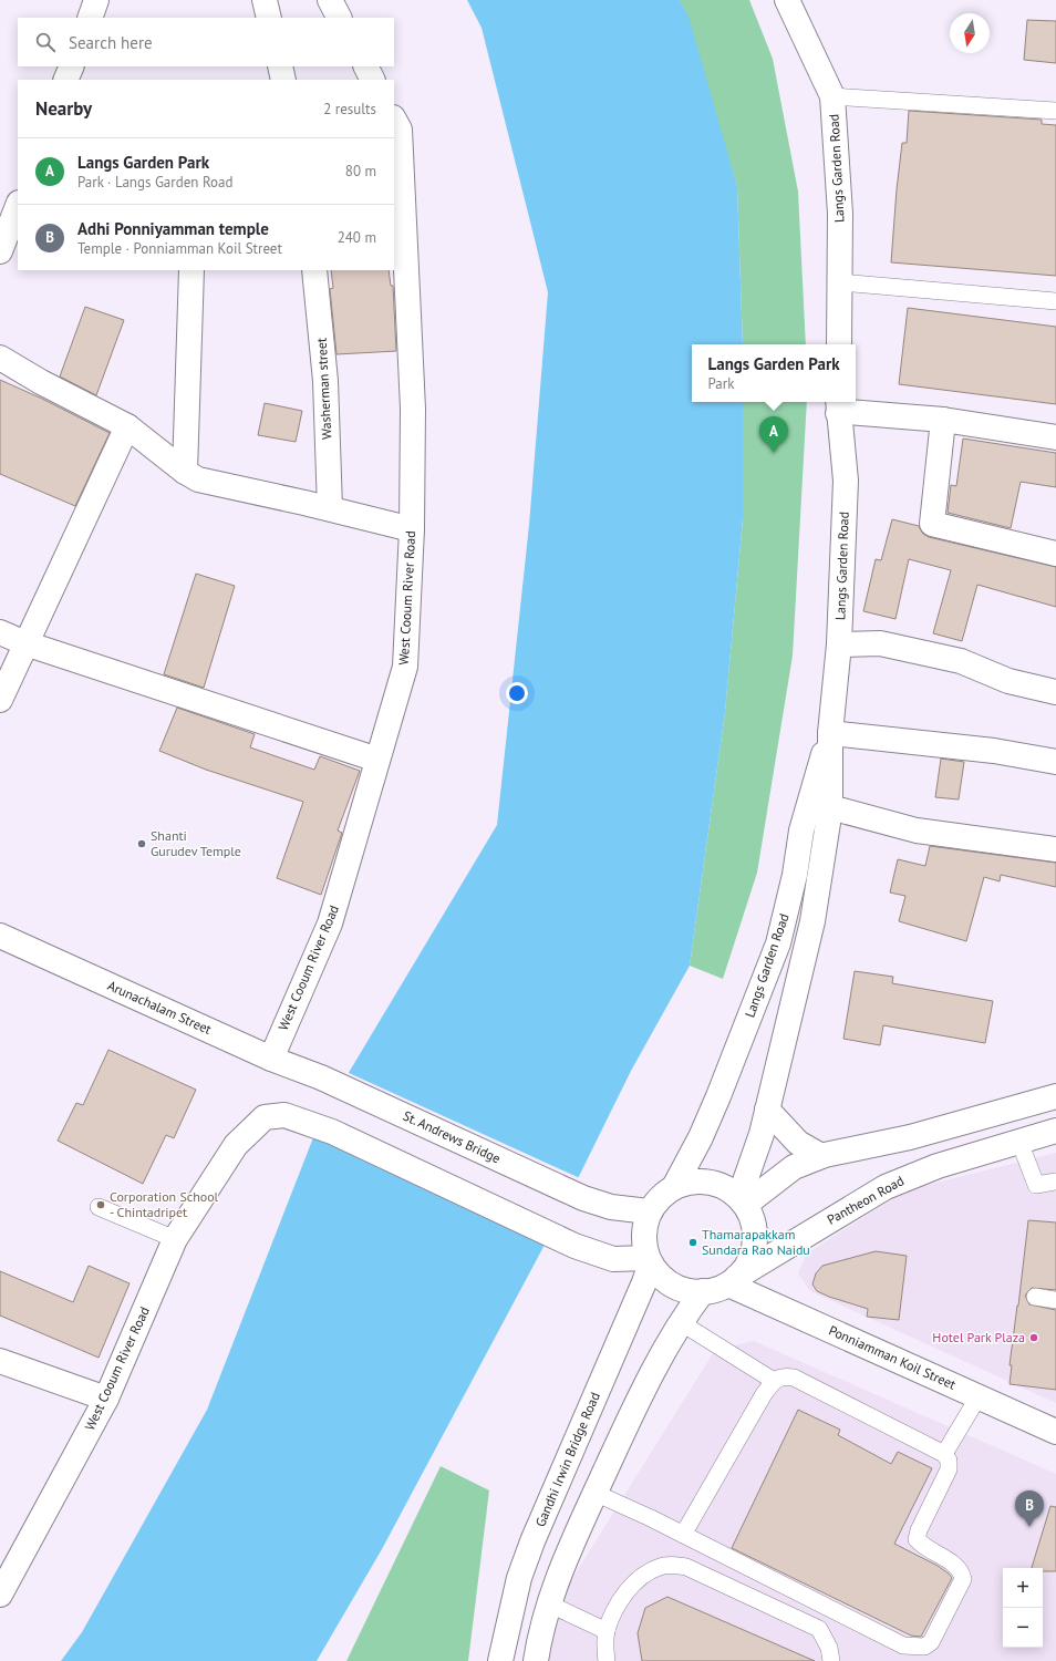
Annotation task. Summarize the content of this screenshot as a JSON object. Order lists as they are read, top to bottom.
{
  "streets": {
    "street": [
      "Langs Garden Road",
      "Washerman street",
      "West Cooum River Road",
      "Arunachalam Street",
      "St. Andrews Bridge",
      "Pantheon Road",
      "Ponniamman Koil Street",
      "Gandhi Irwin Bridge Road"
    ]
  },
  "crossings": [
    ["Langs Garden Road", "St. Andrews Bridge"],
    ["Langs Garden Road", "Pantheon Road"],
    ["Langs Garden Road", "Ponniamman Koil Street"],
    ["Langs Garden Road", "Gandhi Irwin Bridge Road"],
    ["West Cooum River Road", "Arunachalam Street"],
    ["Arunachalam Street", "St. Andrews Bridge"],
    ["St. Andrews Bridge", "Pantheon Road"],
    ["St. Andrews Bridge", "Ponniamman Koil Street"],
    ["St. Andrews Bridge", "Gandhi Irwin Bridge Road"],
    ["Pantheon Road", "Ponniamman Koil Street"],
    ["Pantheon Road", "Gandhi Irwin Bridge Road"],
    ["Ponniamman Koil Street", "Gandhi Irwin Bridge Road"]
  ],
  "places": [
    "Shanti Gurudev Temple",
    "Corporation School - Chintadripet",
    "Thamarapakkam Sundara Rao Naidu",
    "Hotel Park Plaza"
  ],
  "north": "bottom",
  "page": {
    "search": "Search here",
    "heading": ["Nearby", "2 results"],
    "list": [
      {
        "mark": "A",
        "name": "Langs Garden Park",
        "note": "Park · Langs Garden Road",
        "value": "80 m"
      },
      {
        "mark": "B",
        "name": "Adhi Ponniyamman temple",
        "note": "Temple · Ponniamman Koil Street",
        "value": "240 m"
      }
    ],
    "popup": ["Langs Garden Park", "Park"],
    "pins": ["A", "B"],
    "map_buttons": ["+", "−"]
  }
}
